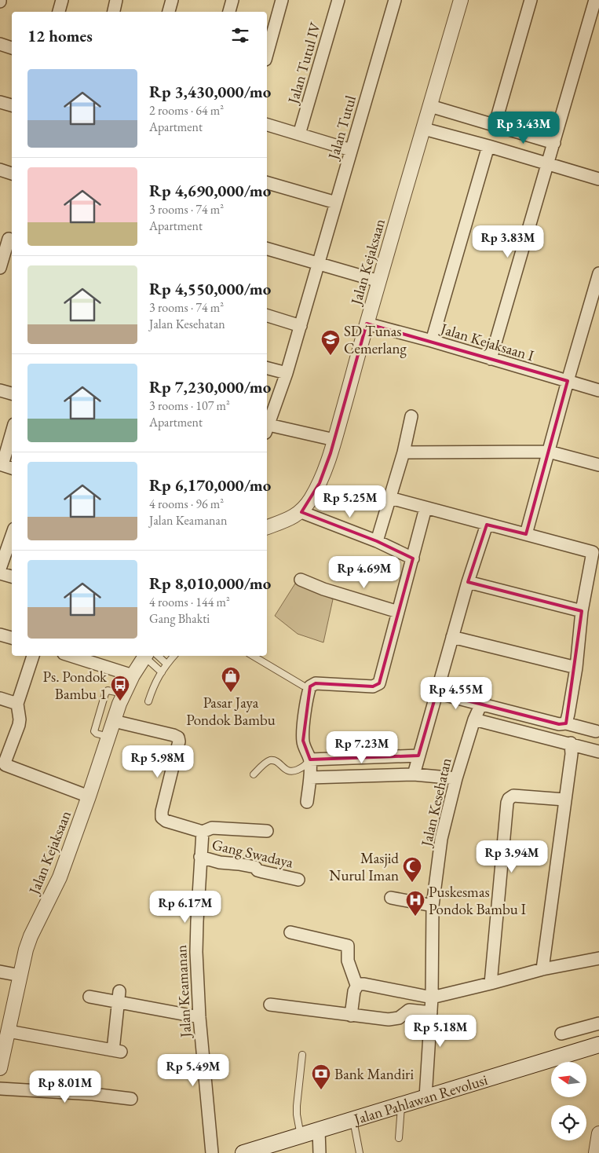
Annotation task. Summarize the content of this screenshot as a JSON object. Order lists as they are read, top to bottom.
{
  "streets": {
    "main road": ["Jalan Pahlawan Revolusi"],
    "street": [
      "Jalan Tutul IV",
      "Jalan Tutul",
      "Jalan Kejaksaan",
      "Jalan Kejaksaan I",
      "Jalan Kesehatan",
      "Gang Swadaya",
      "Jalan Keamanan"
    ]
  },
  "crossings": [
    ["Jalan Kejaksaan", "Jalan Kejaksaan I"],
    ["Jalan Kesehatan", "Jalan Pahlawan Revolusi"],
    ["Gang Swadaya", "Jalan Keamanan"]
  ],
  "places": {
    "school or university": ["SD Tunas Cemerlang"],
    "shop": ["Pasar Jaya Pondok Bambu"],
    "bus stop": ["Ps. Pondok Bambu 1"],
    "mosque": ["Masjid Nurul Iman"],
    "hospital": ["Puskesmas Pondok Bambu I"],
    "bank": ["Bank Mandiri"]
  },
  "north": "left",
  "page": {
    "heading": "12 homes",
    "list": [
      {
        "name": "Rp 3,430,000/mo",
        "note": "2 rooms · 64 m² · Apartment"
      },
      {
        "name": "Rp 4,690,000/mo",
        "note": "3 rooms · 74 m² · Apartment"
      },
      {
        "name": "Rp 4,550,000/mo",
        "note": "3 rooms · 74 m² · Jalan Kesehatan"
      },
      {
        "name": "Rp 7,230,000/mo",
        "note": "3 rooms · 107 m² · Apartment"
      },
      {
        "name": "Rp 6,170,000/mo",
        "note": "4 rooms · 96 m² · Jalan Keamanan"
      },
      {
        "name": "Rp 8,010,000/mo",
        "note": "4 rooms · 144 m² · Gang Bhakti"
      }
    ],
    "price": [
      "Rp 3.43M",
      "Rp 3.83M",
      "Rp 5.25M",
      "Rp 4.69M",
      "Rp 4.55M",
      "Rp 7.23M",
      "Rp 5.98M",
      "Rp 3.94M",
      "Rp 6.17M",
      "Rp 5.18M",
      "Rp 5.49M",
      "Rp 8.01M"
    ]
  }
}
